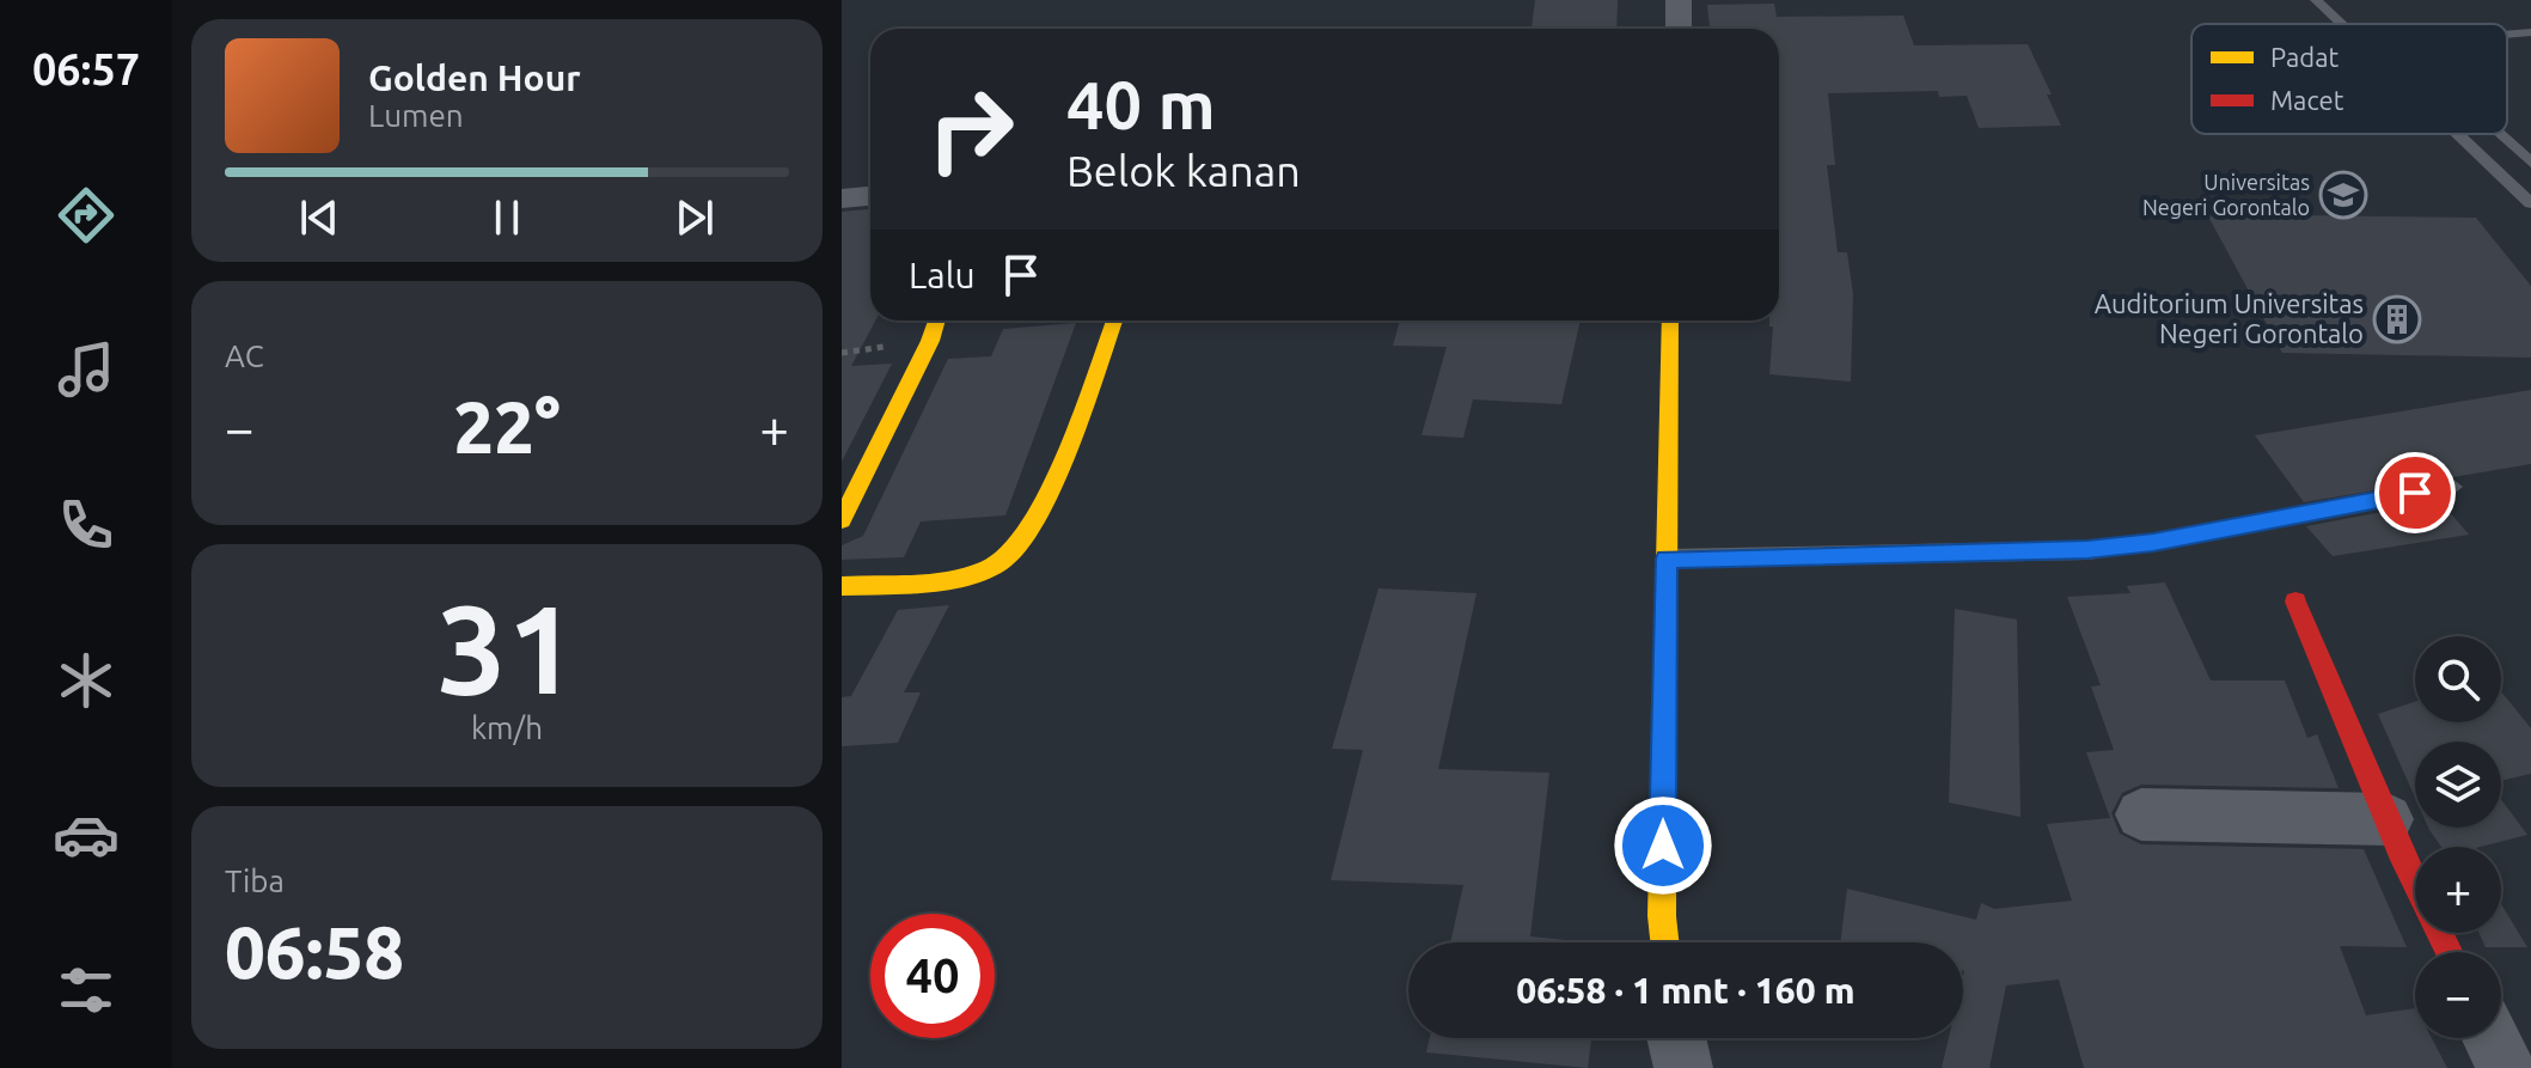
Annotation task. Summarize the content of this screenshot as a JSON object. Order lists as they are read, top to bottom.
{
  "places": {
    "school or university": ["Universitas Negeri Gorontalo"],
    "building": ["Auditorium Universitas Negeri Gorontalo"]
  },
  "legend": ["Padat", "Macet"],
  "page": {
    "tabs": "06:57",
    "turn": ["40 m", "Belok kanan"],
    "song": ["Golden Hour", "Lumen"],
    "then": "Lalu",
    "tile": [
      "AC",
      ["31", "km/h"],
      ["Tiba", "06:58"]
    ],
    "heat": ["−", "22°", "+"],
    "map_buttons": ["+", "−"],
    "limit": "40",
    "trip": "06:58 · 1 mnt · 160 m"
  }
}
